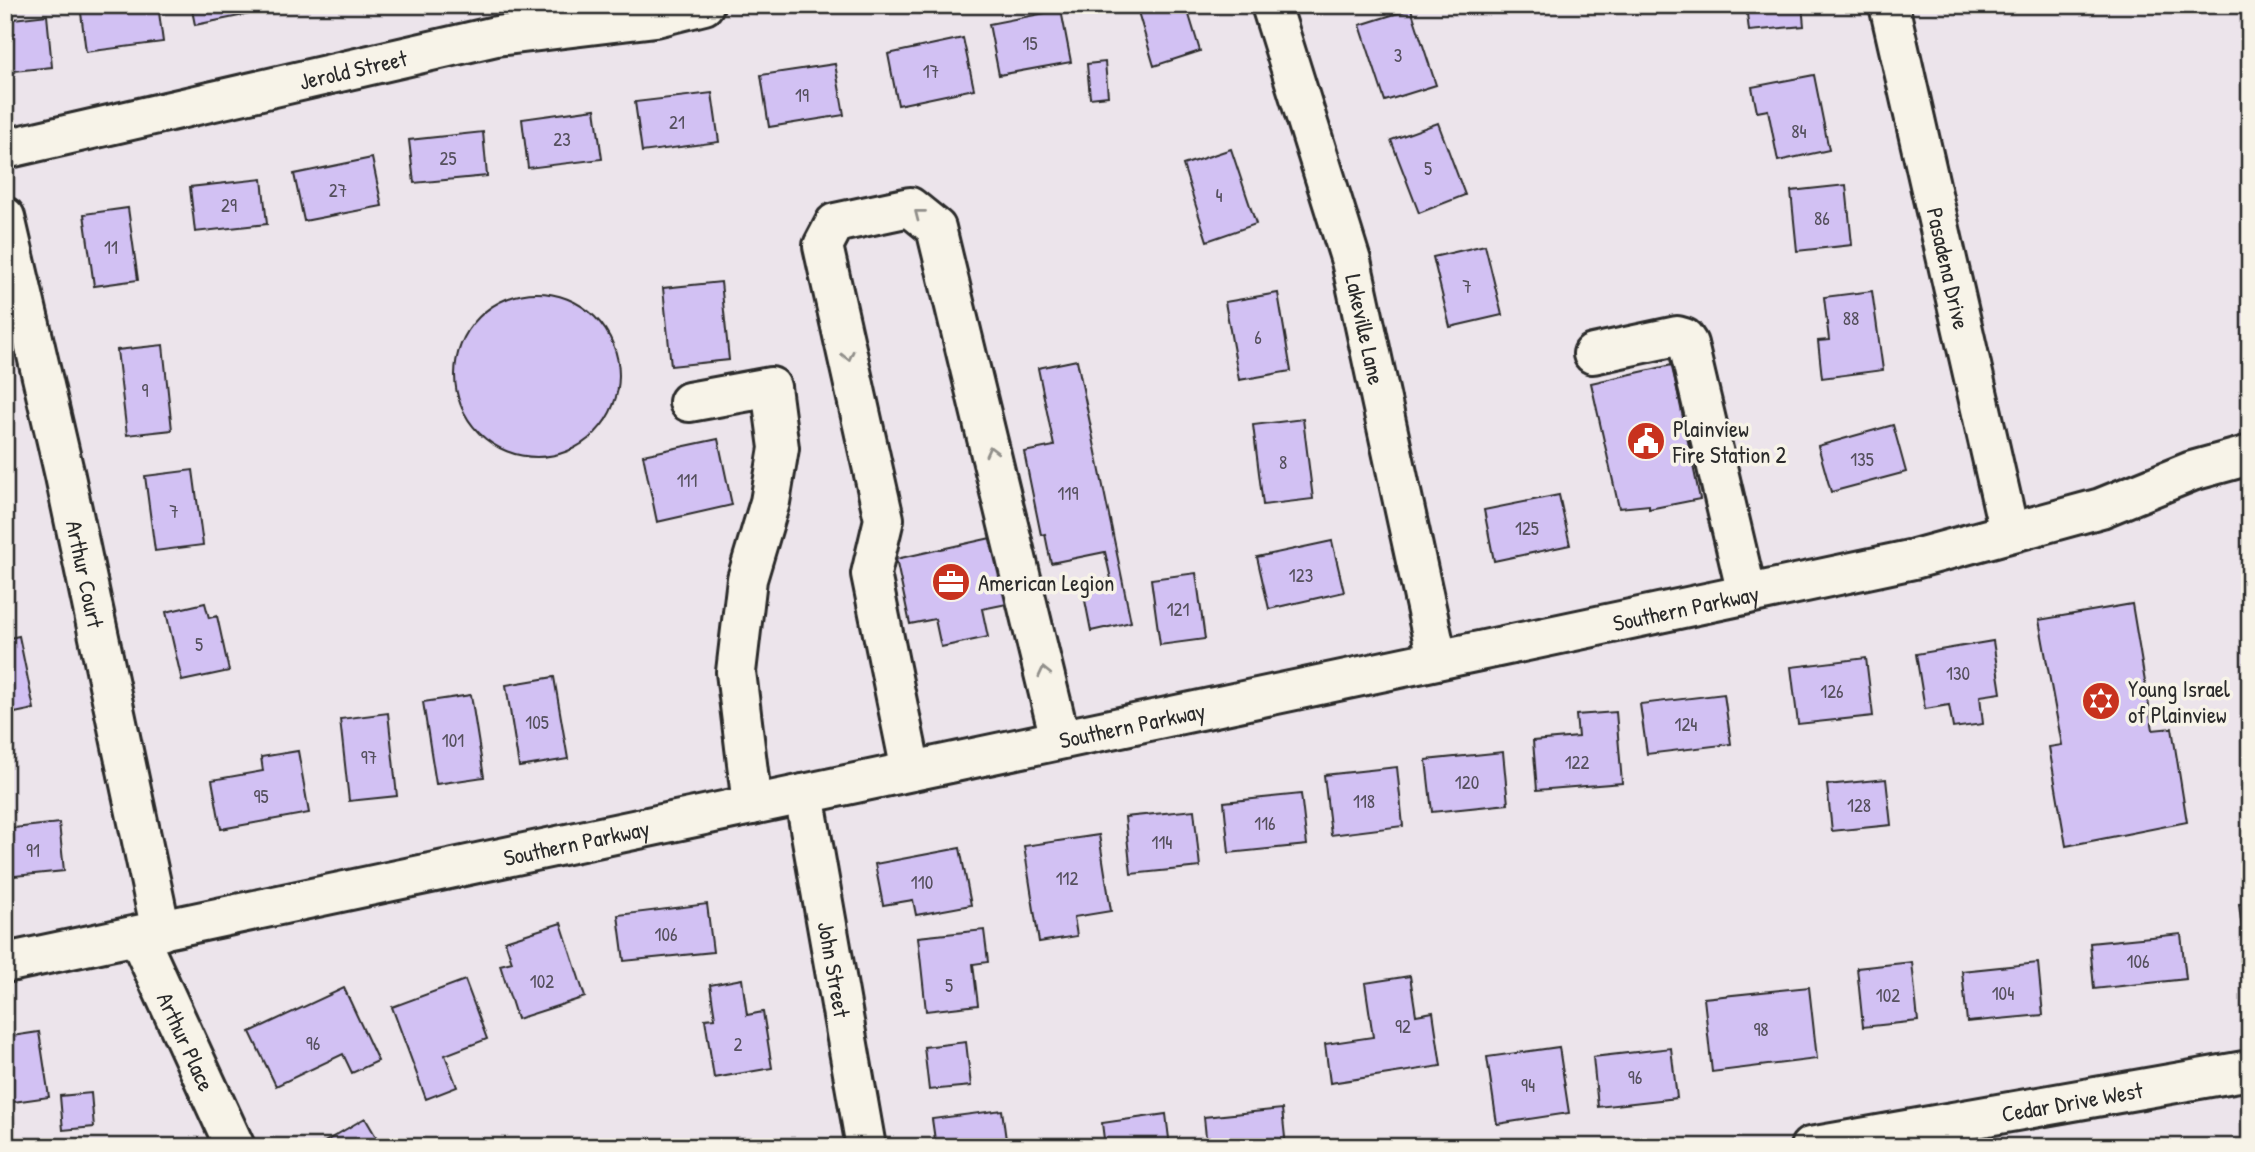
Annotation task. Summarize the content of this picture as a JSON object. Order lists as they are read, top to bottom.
{
  "streets": {
    "street": [
      "Jerold Street",
      "Pasadena Drive",
      "Lakeville Lane",
      "Arthur Court",
      "Southern Parkway",
      "John Street",
      "Arthur Place",
      "Cedar Drive West"
    ]
  },
  "crossings": [
    ["Pasadena Drive", "Southern Parkway"],
    ["Lakeville Lane", "Southern Parkway"],
    ["Arthur Court", "Southern Parkway"],
    ["Arthur Court", "Arthur Place"],
    ["Southern Parkway", "John Street"],
    ["Southern Parkway", "Arthur Place"]
  ],
  "places": {
    "public building": ["Plainview Fire Station 2"],
    "office": ["American Legion"],
    "synagogue": ["Young Israel of Plainview"]
  },
  "house_numbers": [
    "15",
    "3",
    "17",
    "19",
    "21",
    "84",
    "23",
    "25",
    "5",
    "27",
    "4",
    "29",
    "86",
    "11",
    "7",
    "88",
    "6",
    "9",
    "135",
    "8",
    "111",
    "119",
    "7",
    "125",
    "123",
    "121",
    "5",
    "130",
    "126",
    "105",
    "124",
    "101",
    "97",
    "122",
    "120",
    "95",
    "118",
    "128",
    "116",
    "114",
    "91",
    "112",
    "110",
    "106",
    "106",
    "102",
    "5",
    "104",
    "102",
    "92",
    "98",
    "96",
    "2",
    "96",
    "94"
  ]
}
